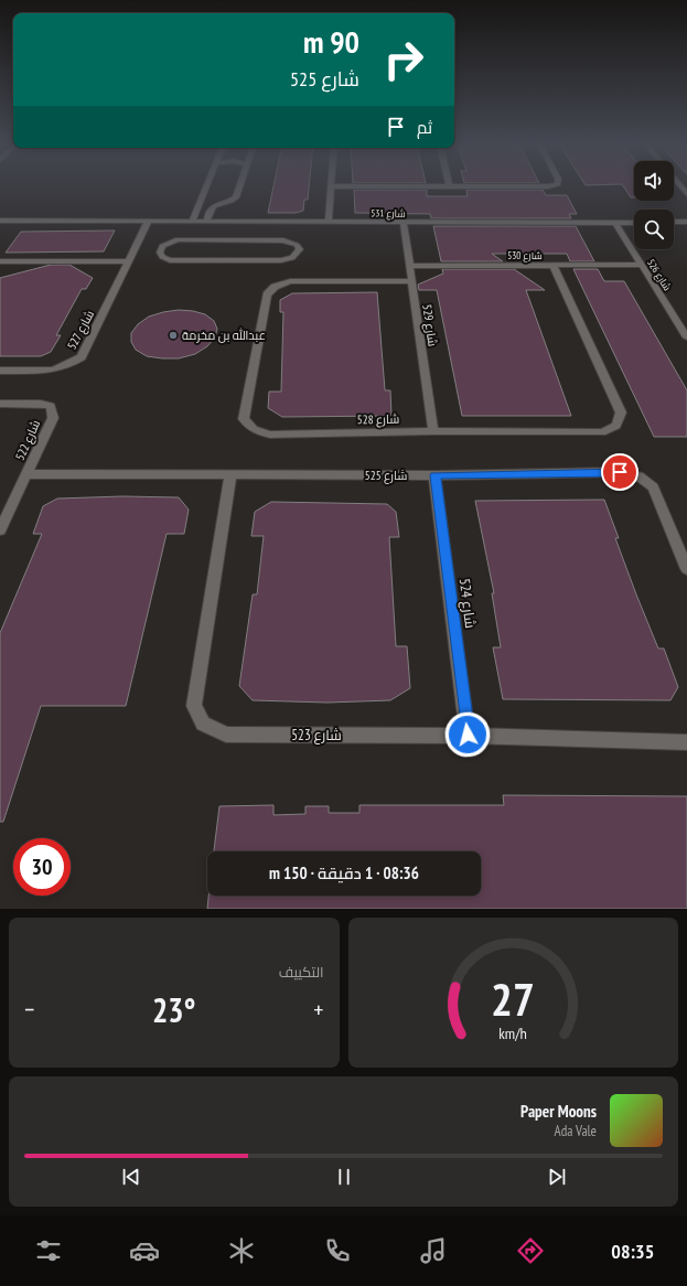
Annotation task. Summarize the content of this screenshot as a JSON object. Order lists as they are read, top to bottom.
{
  "streets": {
    "street": [
      "شارع 531",
      "شارع 530",
      "شارع 526",
      "شارع 529",
      "شارع 527",
      "شارع 528",
      "شارع 522",
      "شارع 525",
      "شارع 524",
      "شارع 523"
    ]
  },
  "crossings": [
    ["شارع 531", "شارع 526"],
    ["شارع 531", "شارع 529"],
    ["شارع 531", "شارع 527"],
    ["شارع 530", "شارع 526"],
    ["شارع 530", "شارع 529"],
    ["شارع 530", "شارع 528"],
    ["شارع 529", "شارع 528"],
    ["شارع 522", "شارع 525"],
    ["شارع 525", "شارع 524"],
    ["شارع 525", "شارع 523"],
    ["شارع 524", "شارع 523"]
  ],
  "places": ["عبدالله بن مخرمة"],
  "page": {
    "turn": ["90 m", "شارع 525"],
    "then": "ثم",
    "limit": "30",
    "trip": "08:36 · 1 دقيقة · 150 m",
    "tile": "التكييف",
    "heat": ["−", "23°", "+"],
    "song": ["Paper Moons", "Ada Vale"],
    "tabs": "08:35",
    "gauge": ["27", "km/h"]
  }
}
